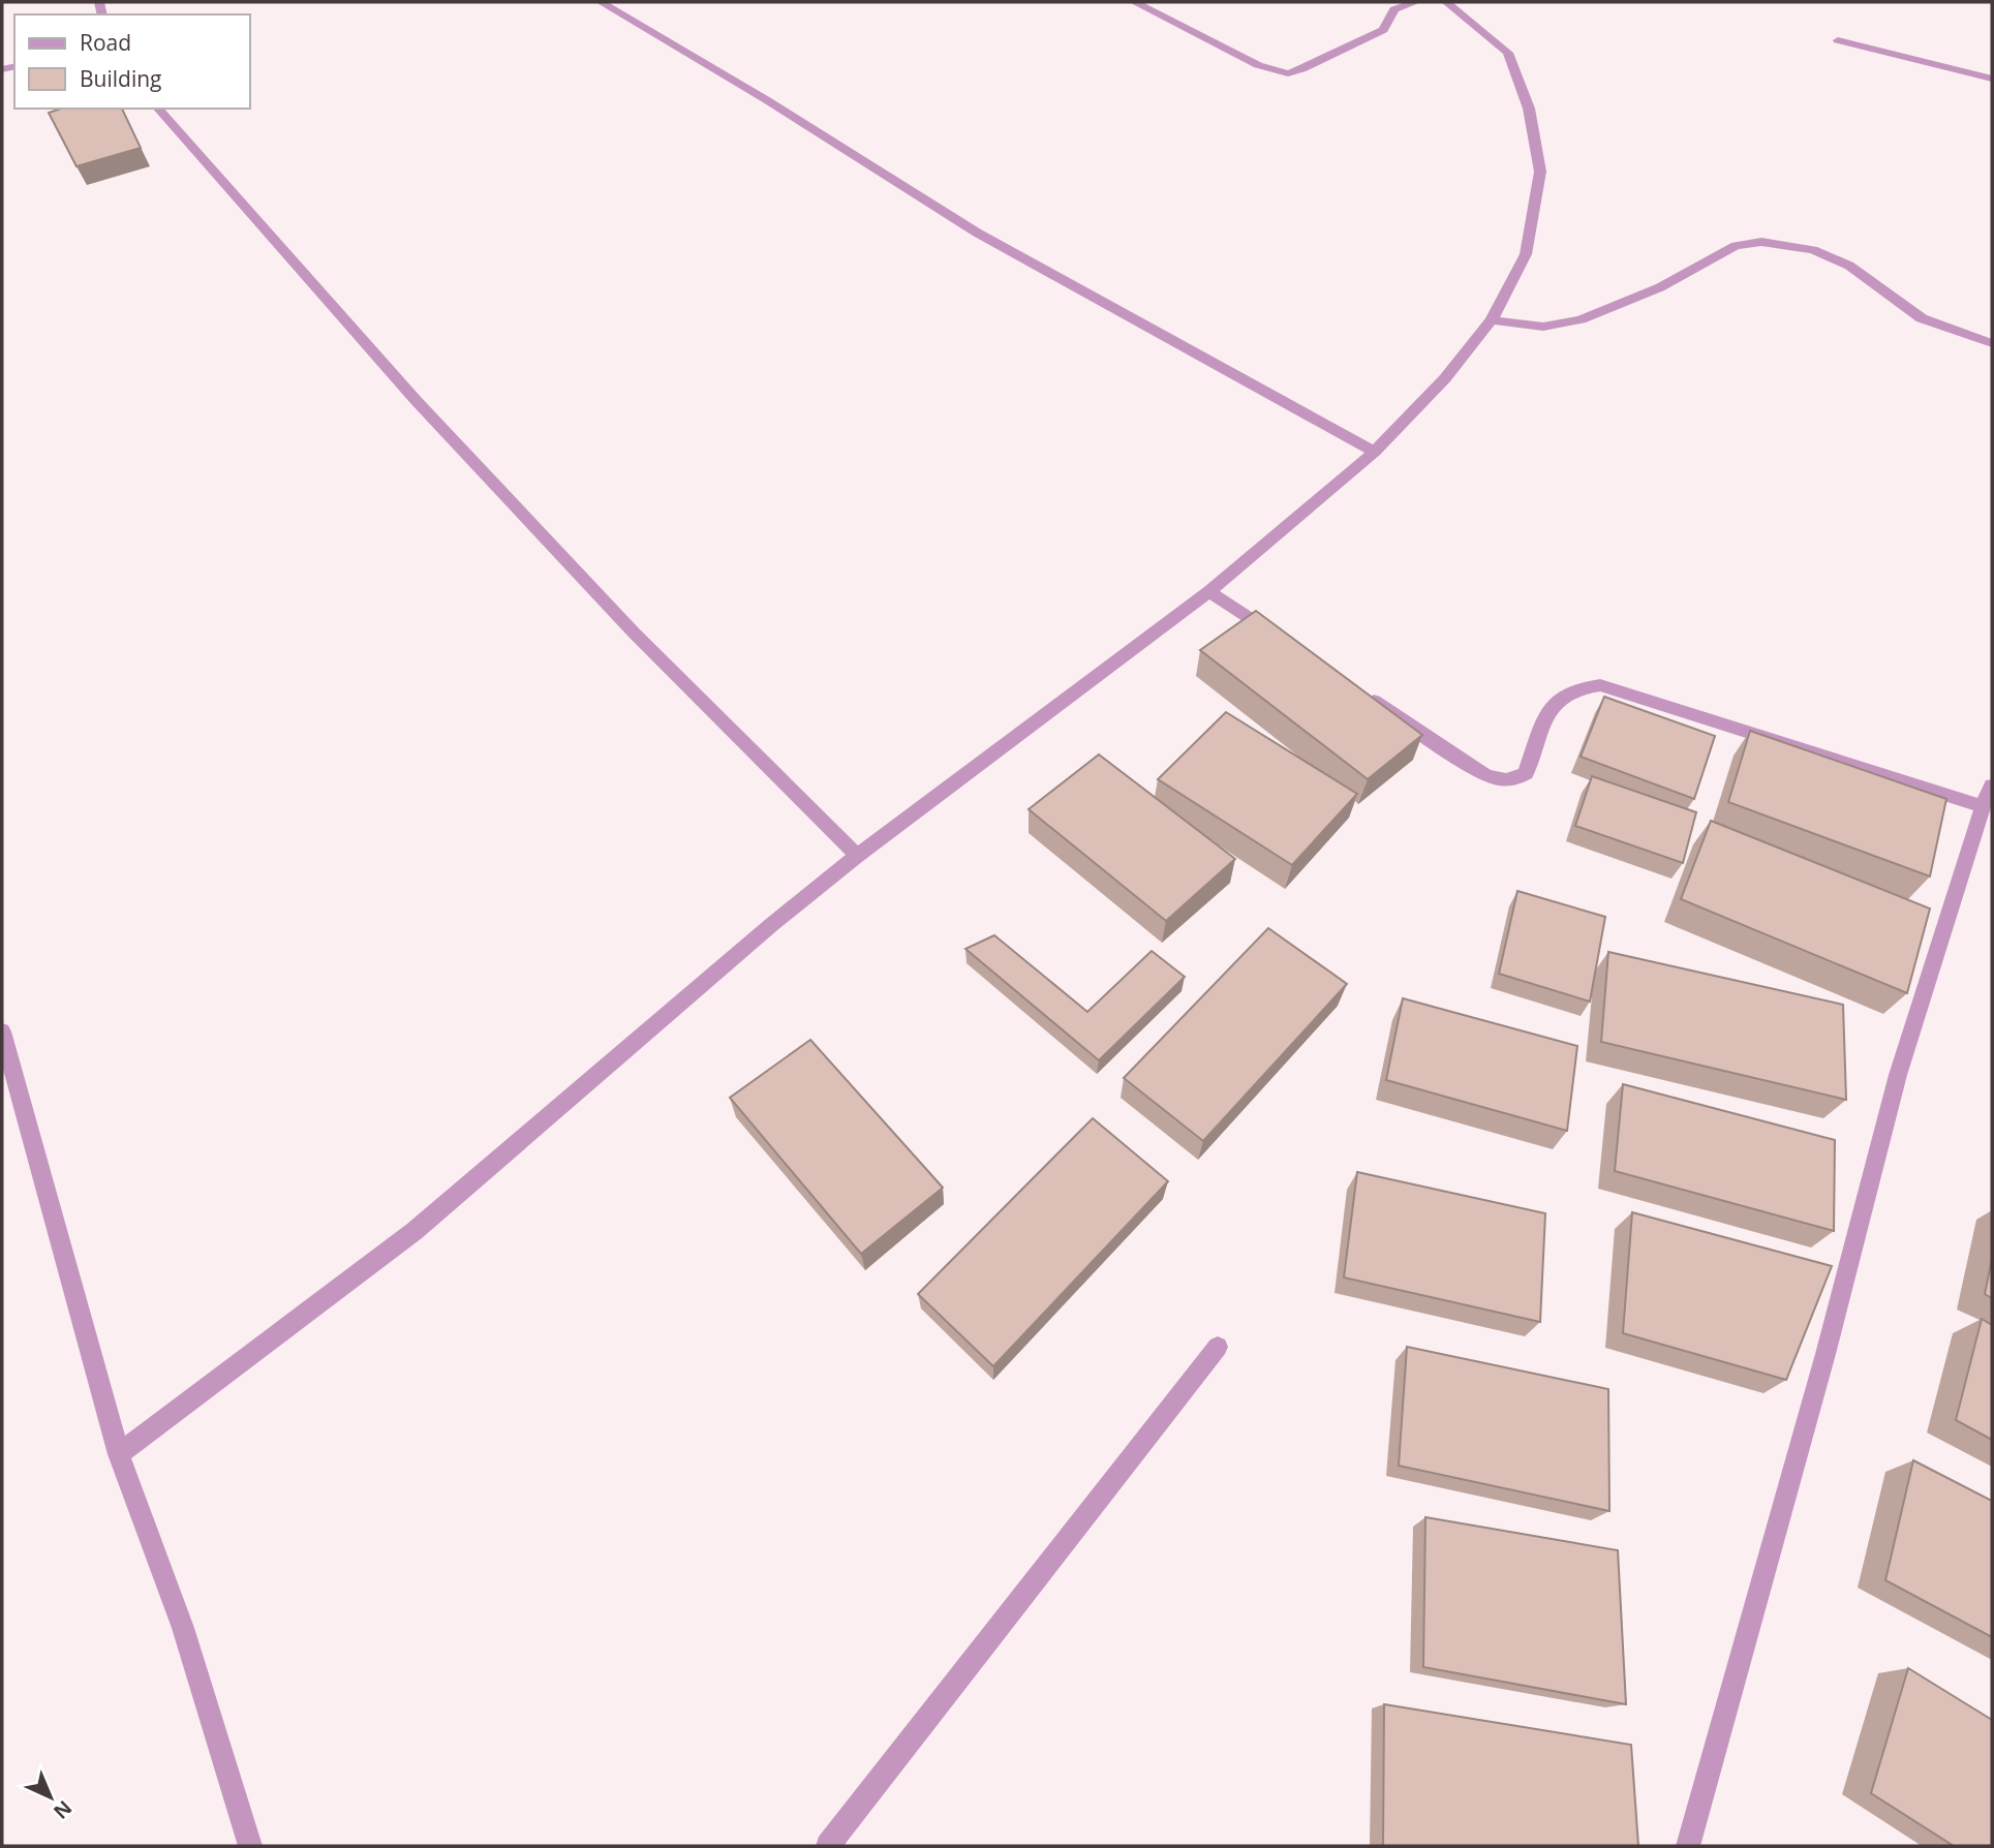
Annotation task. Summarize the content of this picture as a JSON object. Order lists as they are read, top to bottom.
{
  "legend": ["Road", "Building"],
  "north": "bottom right"
}
